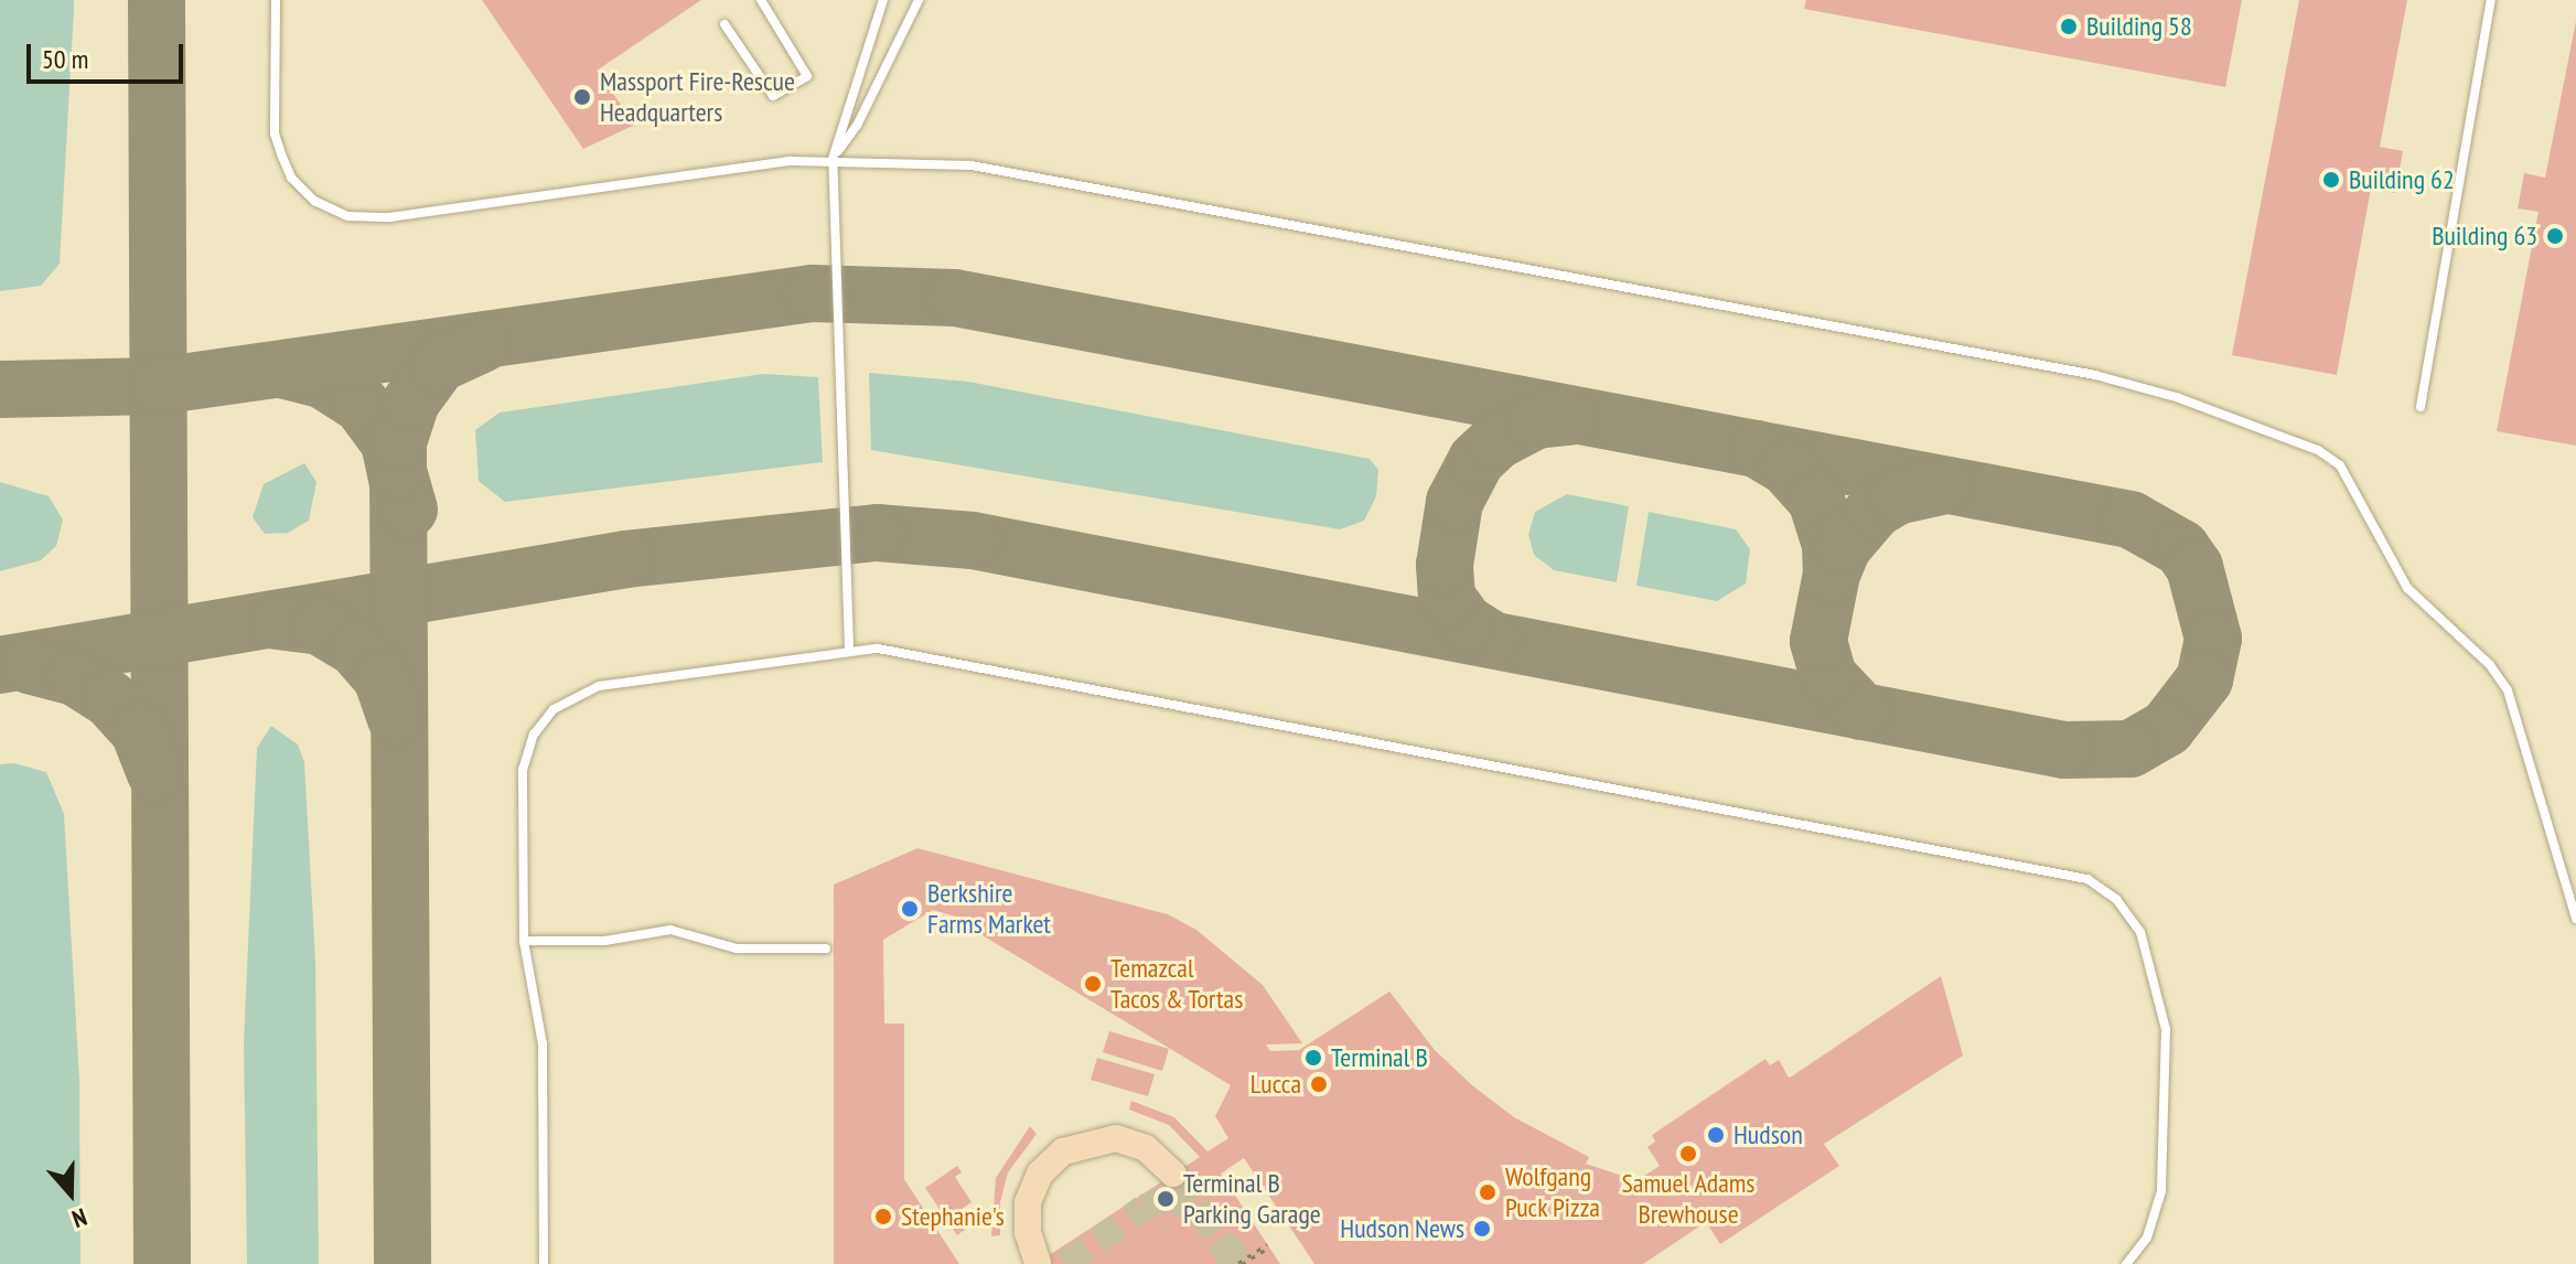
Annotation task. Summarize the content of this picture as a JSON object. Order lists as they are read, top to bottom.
{
  "places": [
    "Building 58",
    "Massport Fire-Rescue Headquarters",
    "Building 62",
    "Building 63",
    "Berkshire Farms Market",
    "Temazcal Tacos & Tortas",
    "Terminal B",
    "Lucca",
    "Hudson",
    "Samuel Adams Brewhouse",
    "Wolfgang Puck Pizza",
    "Terminal B Parking Garage",
    "Stephanie's",
    "Hudson News"
  ],
  "scale_bar": "50 m",
  "north": "bottom"
}
